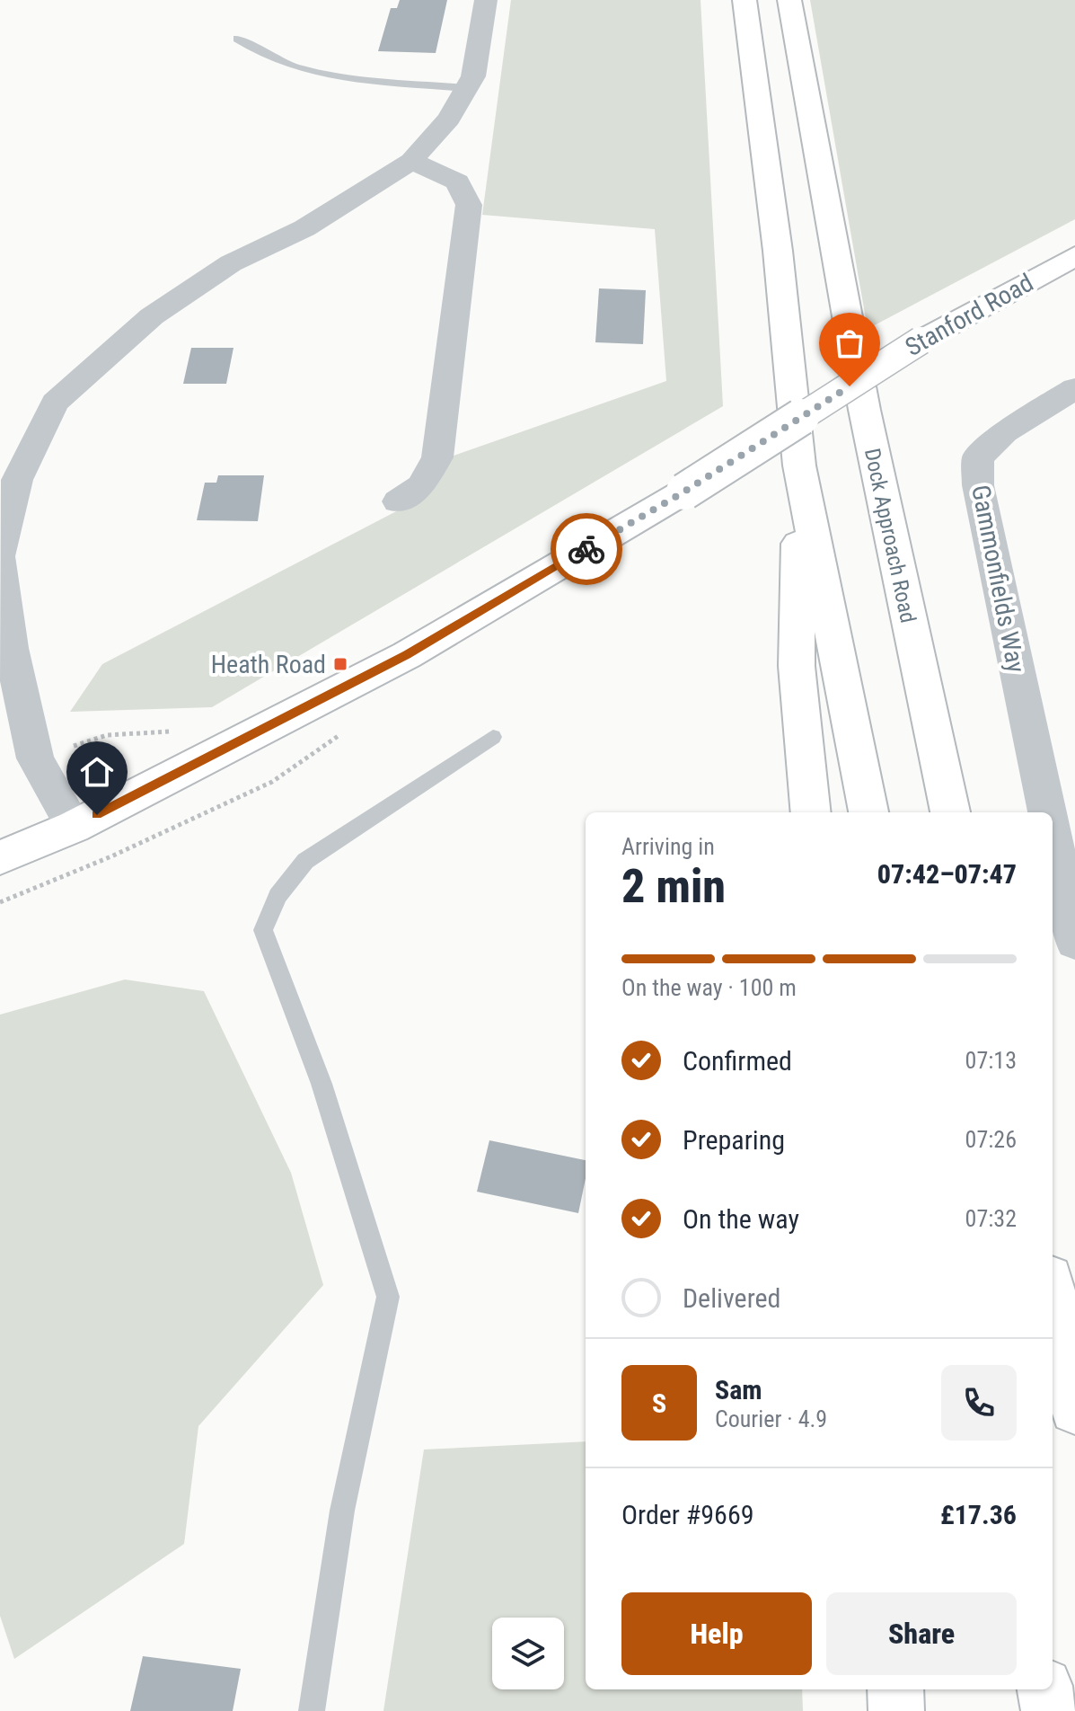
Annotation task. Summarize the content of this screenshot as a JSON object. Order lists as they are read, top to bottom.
{
  "streets": {
    "main road": ["Stanford Road", "Dock Approach Road"],
    "street": ["Gammonfields Way"]
  },
  "places": {
    "transit": ["Heath Road"]
  },
  "page": {
    "heading": ["2 min", "Arriving in", "07:42–07:47"],
    "panel": [
      "Sam",
      "Courier · 4.9",
      "Order #9669",
      "£17.36"
    ],
    "bar": "On the way · 100 m",
    "list": [
      ["Confirmed", "07:13"],
      ["Preparing", "07:26"],
      ["On the way", "07:32"],
      "Delivered"
    ],
    "round": "S",
    "buttons": ["Help", "Share"]
  }
}
